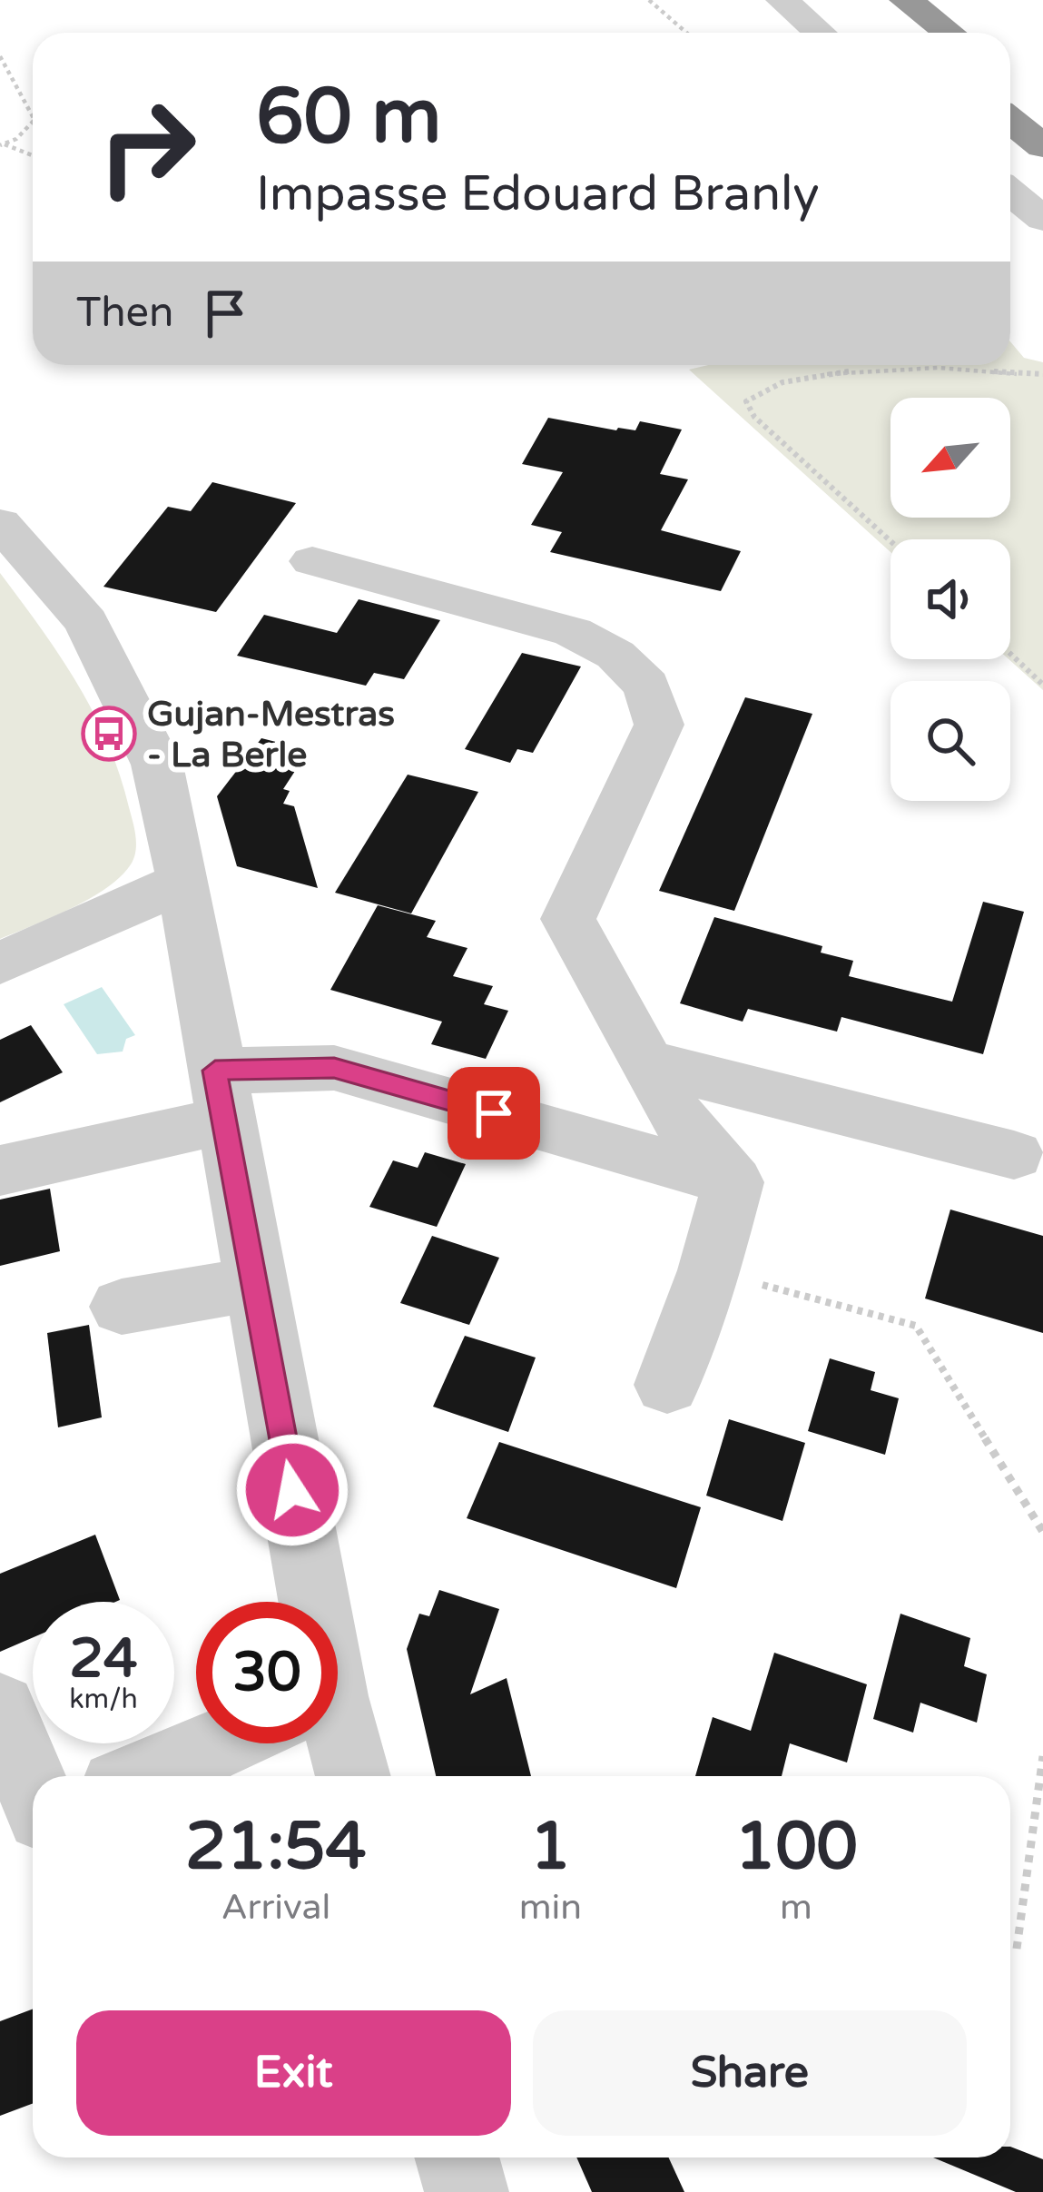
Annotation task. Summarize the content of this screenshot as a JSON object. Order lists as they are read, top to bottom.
{
  "places": {
    "bus stop": ["Gujan-Mestras - La Berle"]
  },
  "north": "bottom left",
  "page": {
    "turn": ["60 m", "Impasse Edouard Branly"],
    "then": "Then",
    "speed": "24 km/h",
    "limit": "30",
    "eta": [
      "21:54",
      "Arrival",
      "1",
      "min",
      "100",
      "m"
    ],
    "buttons": ["Exit", "Share"]
  }
}
